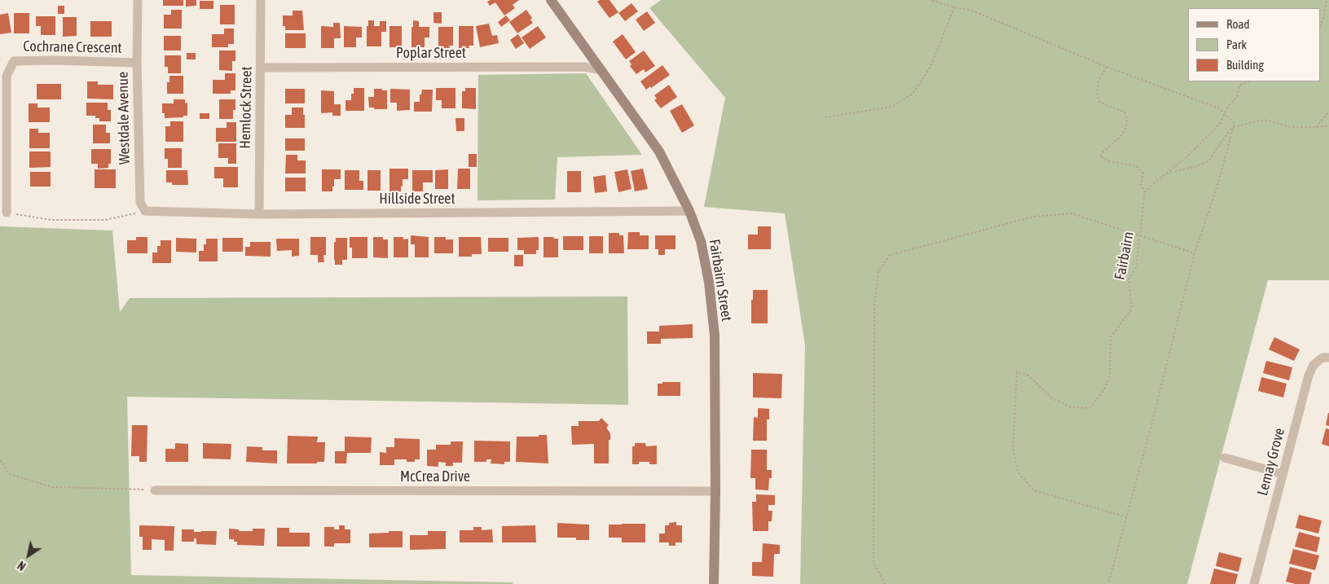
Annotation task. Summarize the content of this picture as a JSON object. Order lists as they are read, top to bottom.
{
  "streets": {
    "main road": ["Fairbairn Street"],
    "street": [
      "Cochrane Crescent",
      "Poplar Street",
      "Hemlock Street",
      "Westdale Avenue",
      "Hillside Street",
      "Lemay Grove",
      "McCrea Drive"
    ],
    "path": ["Fairbairn"]
  },
  "crossings": [
    ["Cochrane Crescent", "Westdale Avenue"],
    ["Poplar Street", "Hemlock Street"],
    ["Poplar Street", "Fairbairn Street"],
    ["Hemlock Street", "Hillside Street"],
    ["Westdale Avenue", "Hillside Street"],
    ["Hillside Street", "Fairbairn Street"],
    ["Fairbairn Street", "McCrea Drive"]
  ],
  "legend": ["Road", "Park", "Building"],
  "north": "bottom left"
}
